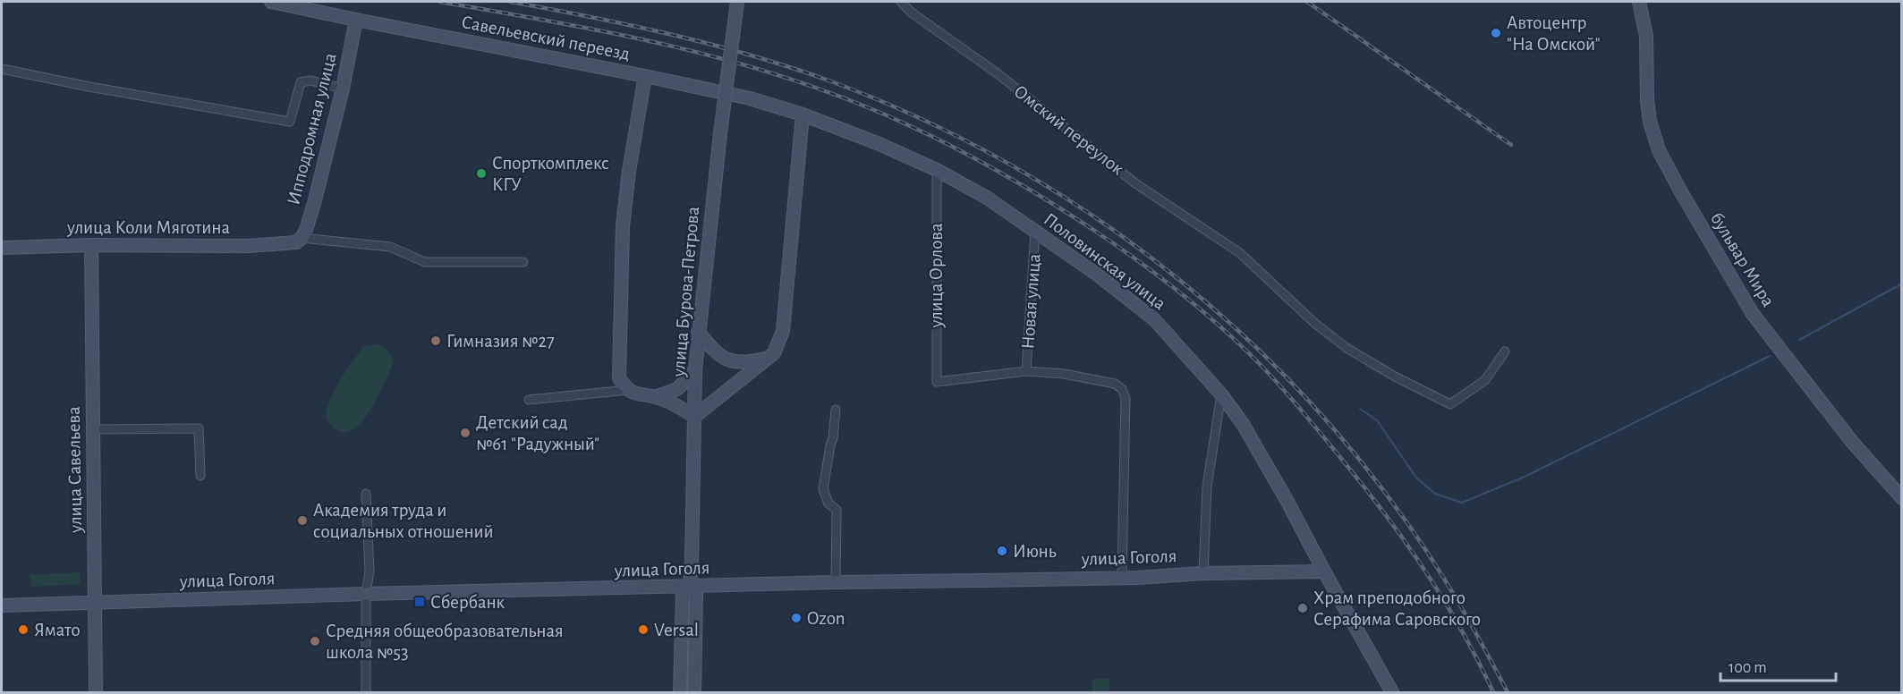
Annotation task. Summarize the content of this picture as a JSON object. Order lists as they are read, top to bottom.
{
  "streets": {
    "main road": [
      "Савельевский переезд",
      "Ипподромная улица",
      "улица Коли Мяготина",
      "бульвар Мира",
      "Половинская улица",
      "улица Бурова-Петрова",
      "улица Савельева",
      "улица Гоголя"
    ],
    "street": ["Омский переулок", "улица Орлова", "Новая улица"]
  },
  "crossings": [
    ["Савельевский переезд", "Ипподромная улица"],
    ["Савельевский переезд", "Половинская улица"],
    ["Ипподромная улица", "улица Коли Мяготина"],
    ["улица Коли Мяготина", "улица Савельева"],
    ["Половинская улица", "улица Орлова"],
    ["Половинская улица", "Новая улица"],
    ["Половинская улица", "улица Гоголя"],
    ["улица Орлова", "Новая улица"],
    ["улица Бурова-Петрова", "улица Гоголя"],
    ["улица Савельева", "улица Гоголя"]
  ],
  "places": {
    "other": [
      "Автоцентр \"На Омской\"",
      "Спорткомплекс КГУ",
      "Гимназия №27",
      "Детский сад №61 \"Радужный\"",
      "Академия труда и социальных отношений",
      "Июнь",
      "Храм преподобного Серафима Саровского",
      "Ozon",
      "Ямато",
      "Versal",
      "Средняя общеобразовательная школа №53"
    ],
    "transit": ["Сбербанк"]
  },
  "scale_bar": "100 m"
}
